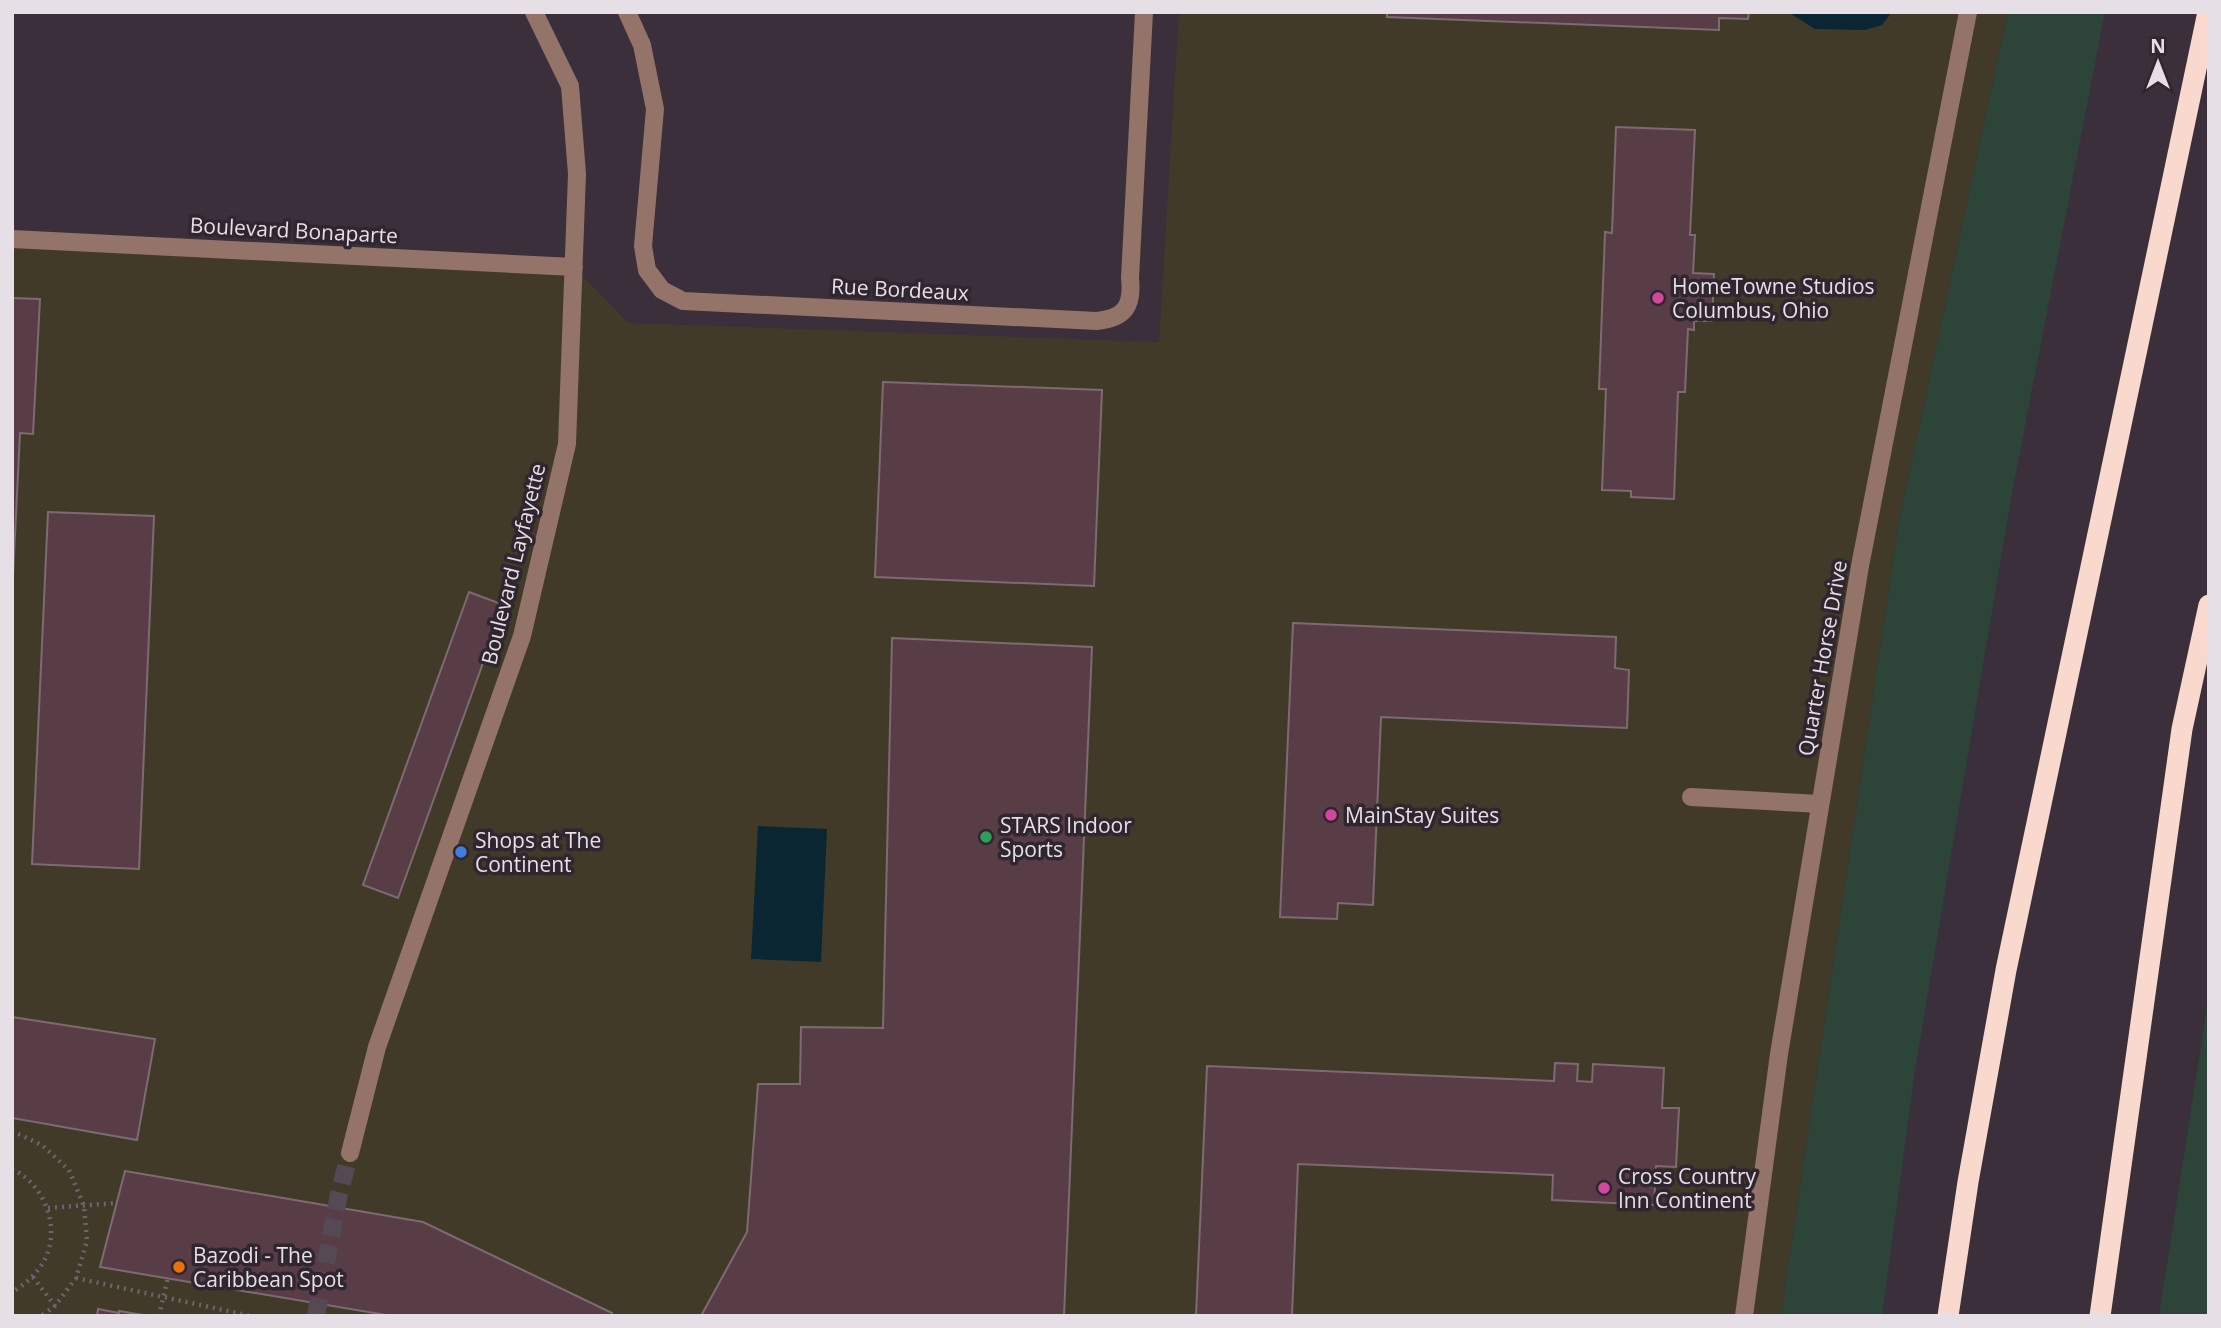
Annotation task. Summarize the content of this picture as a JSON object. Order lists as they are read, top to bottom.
{
  "streets": {
    "street": [
      "Boulevard Bonaparte",
      "Rue Bordeaux",
      "Boulevard Layfayette",
      "Quarter Horse Drive"
    ]
  },
  "crossings": [
    ["Boulevard Bonaparte", "Boulevard Layfayette"]
  ],
  "places": [
    "HomeTowne Studios Columbus, Ohio",
    "MainStay Suites",
    "STARS Indoor Sports",
    "Shops at The Continent",
    "Cross Country Inn Continent",
    "Bazodi - The Caribbean Spot"
  ],
  "north": "top"
}
